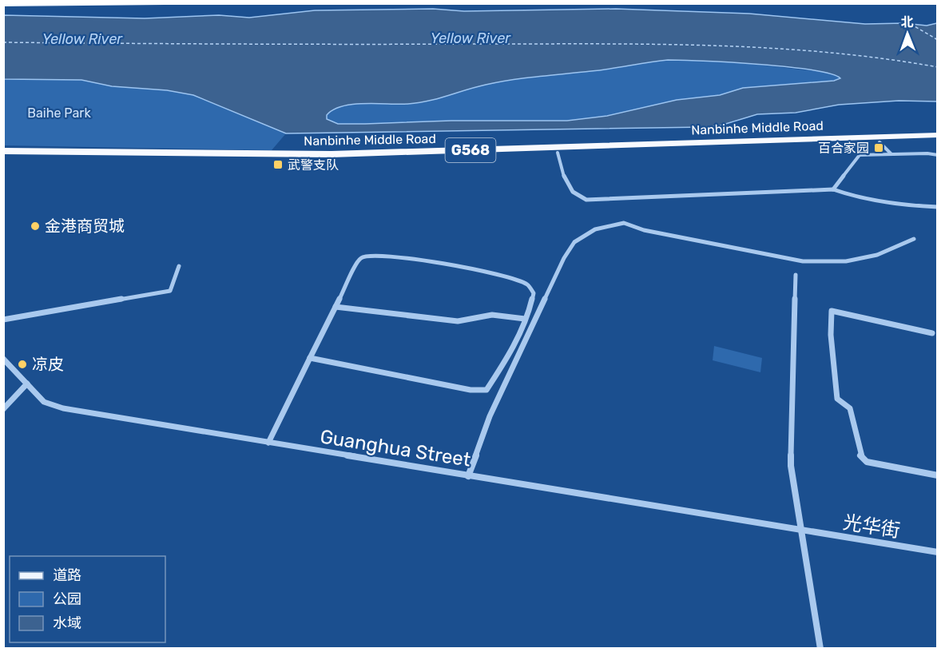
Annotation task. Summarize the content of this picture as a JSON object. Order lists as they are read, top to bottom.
{
  "streets": {
    "highway": ["Nanbinhe Middle Road", "G568"],
    "street": ["Guanghua Street", "光华街"]
  },
  "crossings": [
    ["Guanghua Street", "光华街"]
  ],
  "water": ["Yellow River"],
  "parks": ["Baihe Park"],
  "places": {
    "transit": ["百合家园", "武警支队"],
    "other": ["金港商贸城", "凉皮"]
  },
  "legend": ["道路", "公园", "水域"],
  "north": "top"
}
